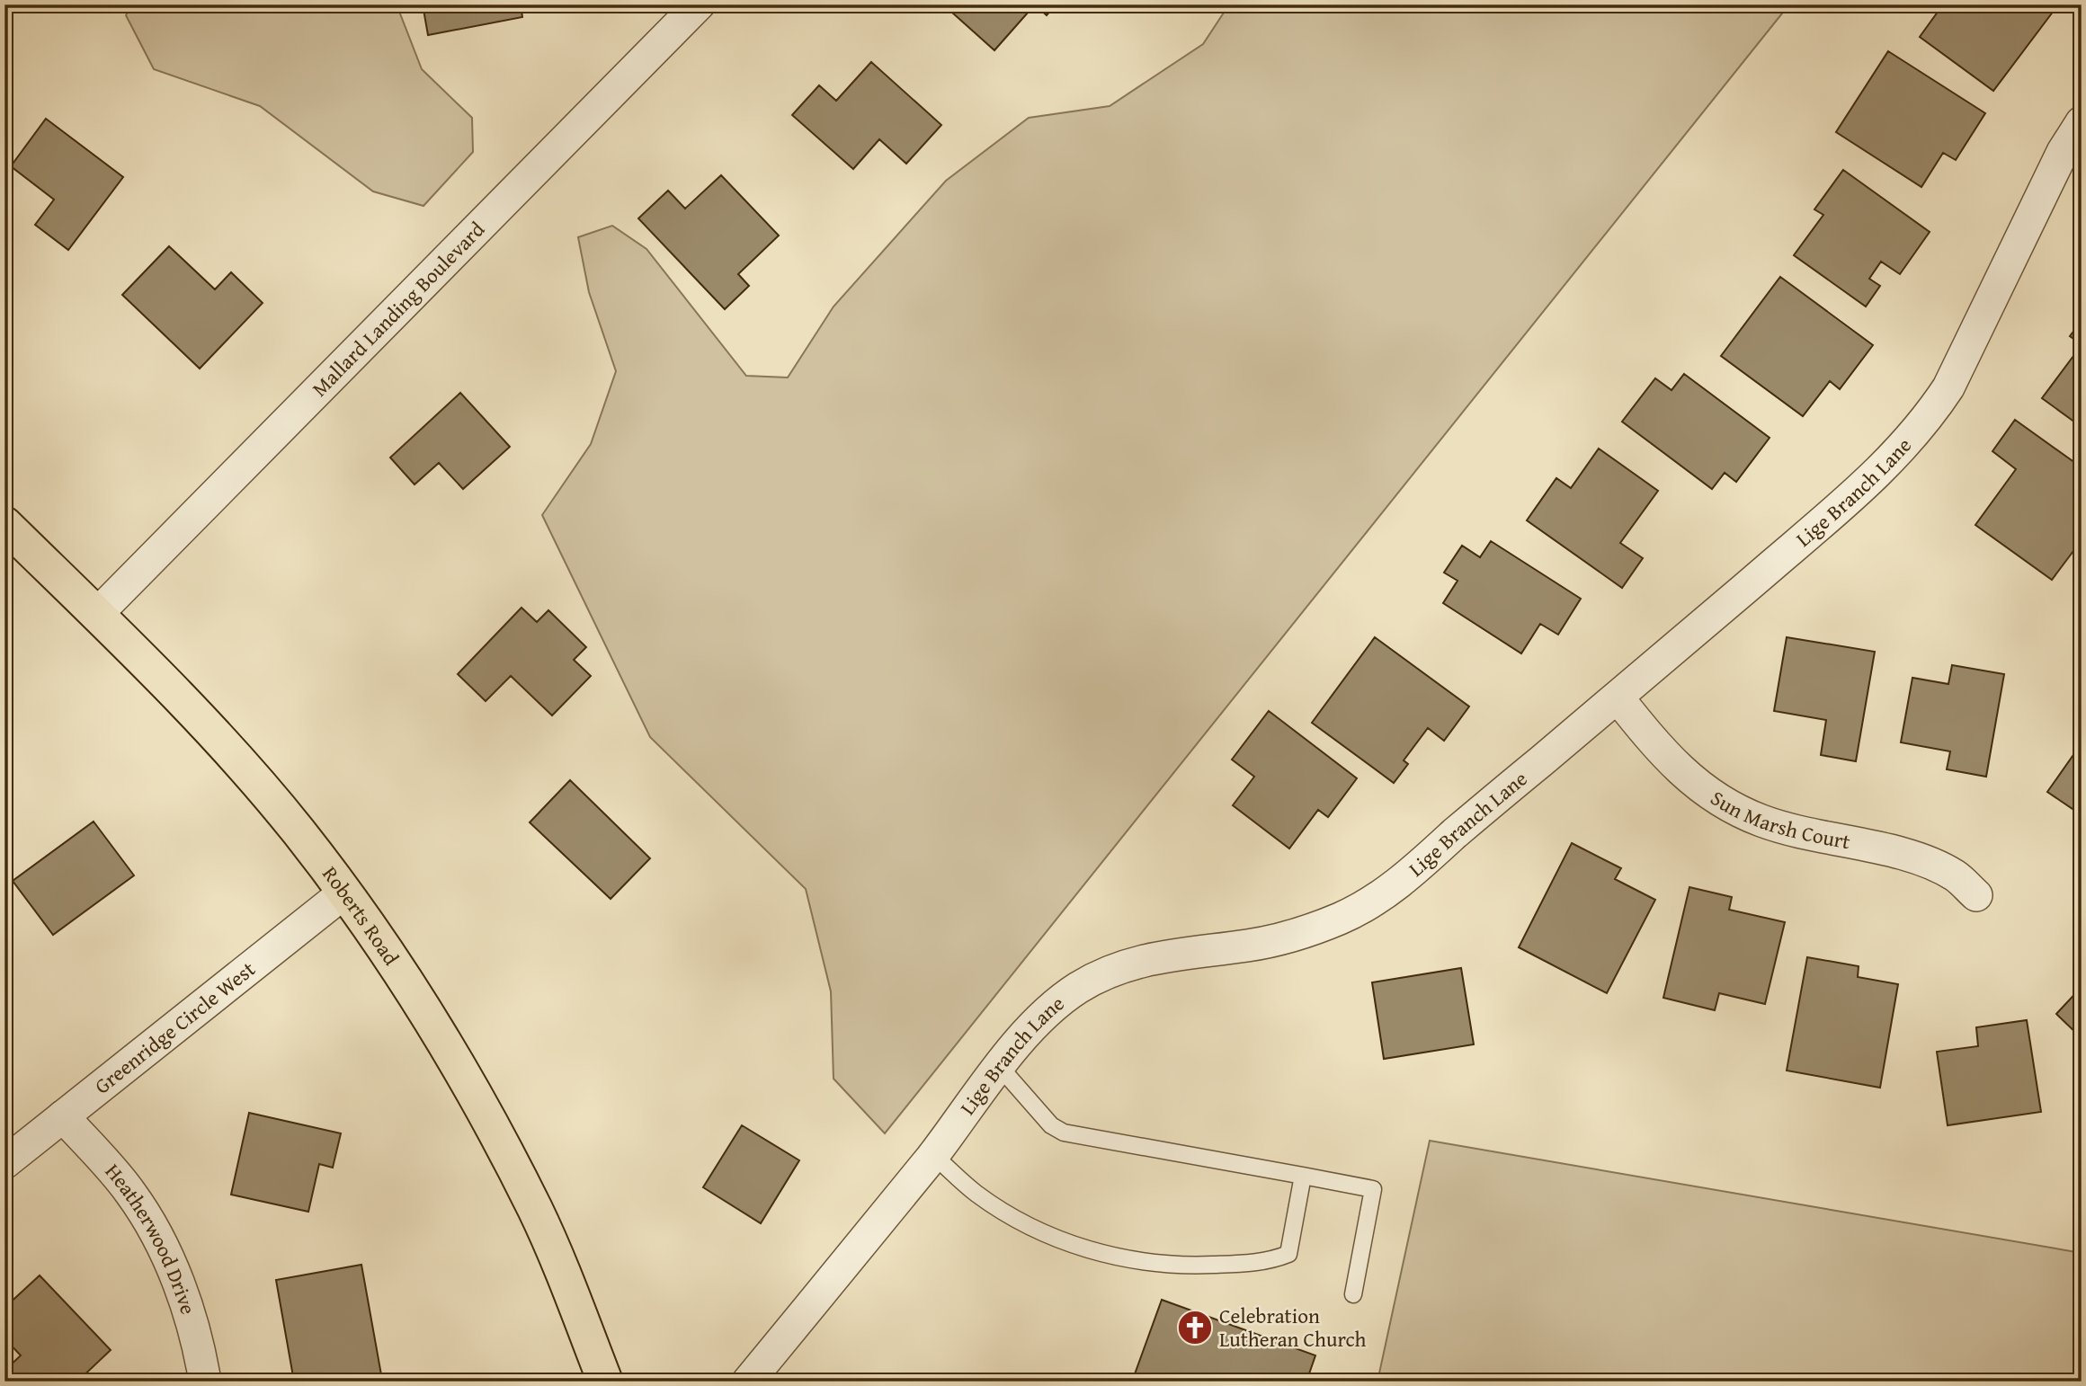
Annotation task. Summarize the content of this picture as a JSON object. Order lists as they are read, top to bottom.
{
  "streets": {
    "main road": ["Roberts Road"],
    "street": [
      "Mallard Landing Boulevard",
      "Lige Branch Lane",
      "Sun Marsh Court",
      "Greenridge Circle West",
      "Heatherwood Drive"
    ]
  },
  "crossings": [
    ["Mallard Landing Boulevard", "Roberts Road"],
    ["Lige Branch Lane", "Sun Marsh Court"],
    ["Roberts Road", "Greenridge Circle West"],
    ["Greenridge Circle West", "Heatherwood Drive"]
  ],
  "places": {
    "church": ["Celebration Lutheran Church"]
  }
}
